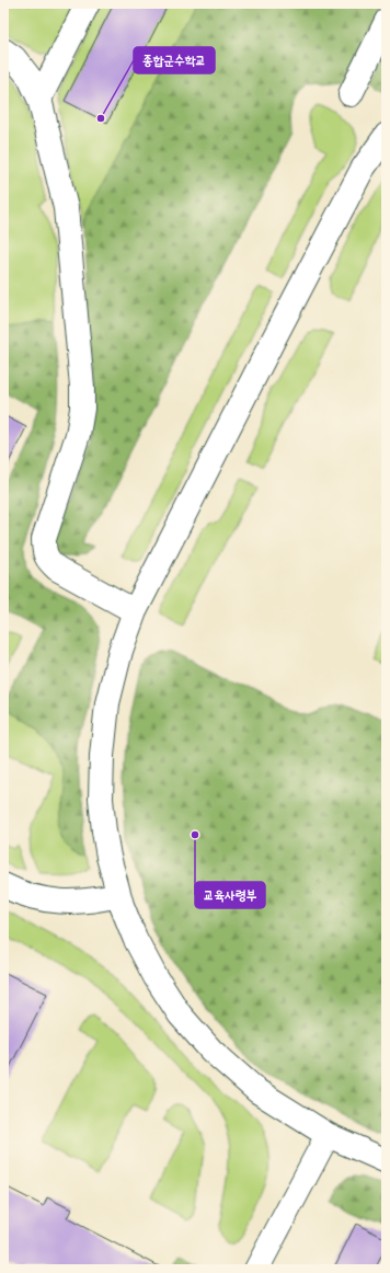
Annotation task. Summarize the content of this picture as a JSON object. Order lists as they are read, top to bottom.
{
  "places": ["종합군수학교", "교육사령부"]
}
